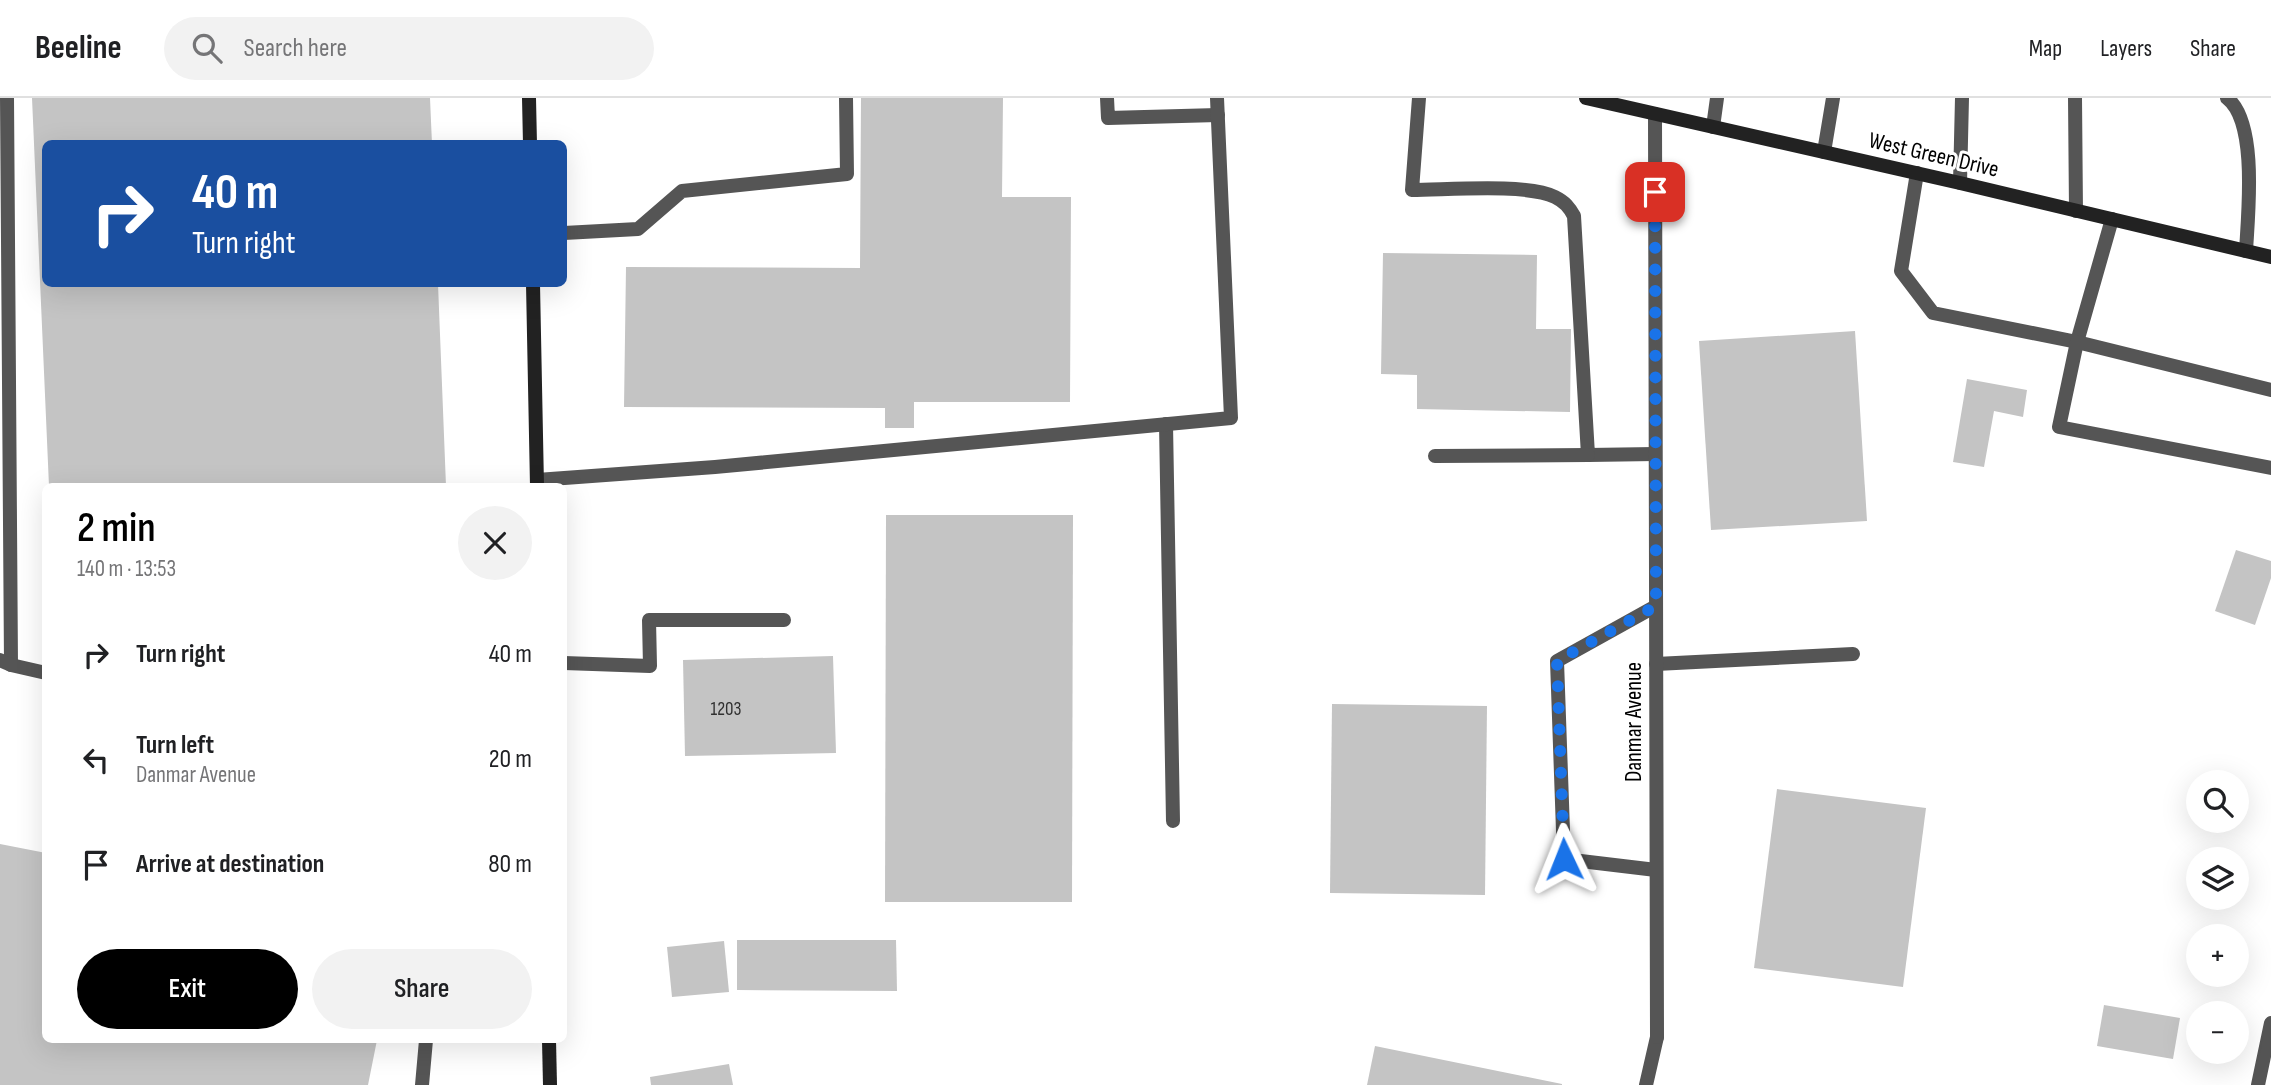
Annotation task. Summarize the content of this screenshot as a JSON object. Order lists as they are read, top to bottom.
{
  "streets": {
    "main road": ["West Green Drive"],
    "street": ["Danmar Avenue"]
  },
  "crossings": [
    ["West Green Drive", "Danmar Avenue"]
  ],
  "house_numbers": ["1203"],
  "page": {
    "header": "Beeline",
    "search": "Search here",
    "nav": ["Map", "Layers", "Share"],
    "turn": ["40 m", "Turn right"],
    "heading": ["2 min", "140 m · 13:53"],
    "list": [
      {
        "name": "Turn right",
        "value": "40 m"
      },
      {
        "name": "Turn left",
        "note": "Danmar Avenue",
        "value": "20 m"
      },
      {
        "name": "Arrive at destination",
        "value": "80 m"
      }
    ],
    "map_buttons": ["+", "−"],
    "buttons": ["Exit", "Share"]
  }
}
